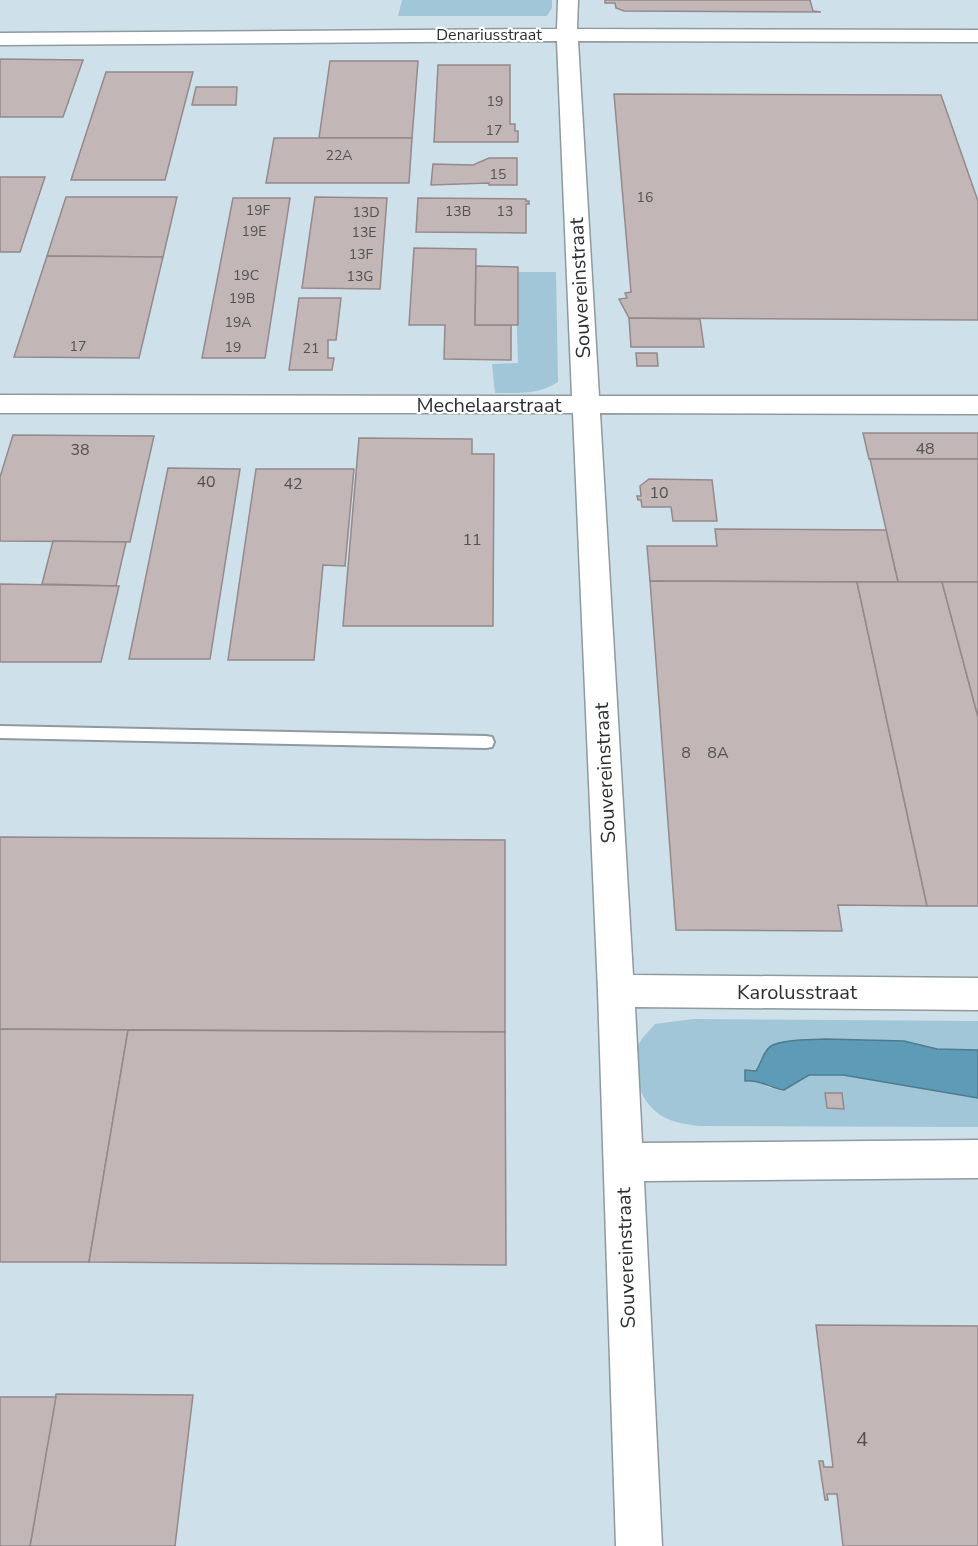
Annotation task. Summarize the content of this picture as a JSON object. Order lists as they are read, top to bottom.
{
  "streets": {
    "street": [
      "Denariusstraat",
      "Souvereinstraat",
      "Mechelaarstraat",
      "Karolusstraat"
    ]
  },
  "crossings": [
    ["Denariusstraat", "Souvereinstraat"],
    ["Souvereinstraat", "Mechelaarstraat"],
    ["Souvereinstraat", "Karolusstraat"]
  ],
  "house_numbers": [
    "19",
    "17",
    "22A",
    "15",
    "16",
    "19F",
    "13B",
    "13",
    "13D",
    "19E",
    "13E",
    "13F",
    "19C",
    "13G",
    "19B",
    "19A",
    "17",
    "19",
    "21",
    "48",
    "38",
    "40",
    "42",
    "10",
    "11",
    "8",
    "8A",
    "4"
  ]
}
